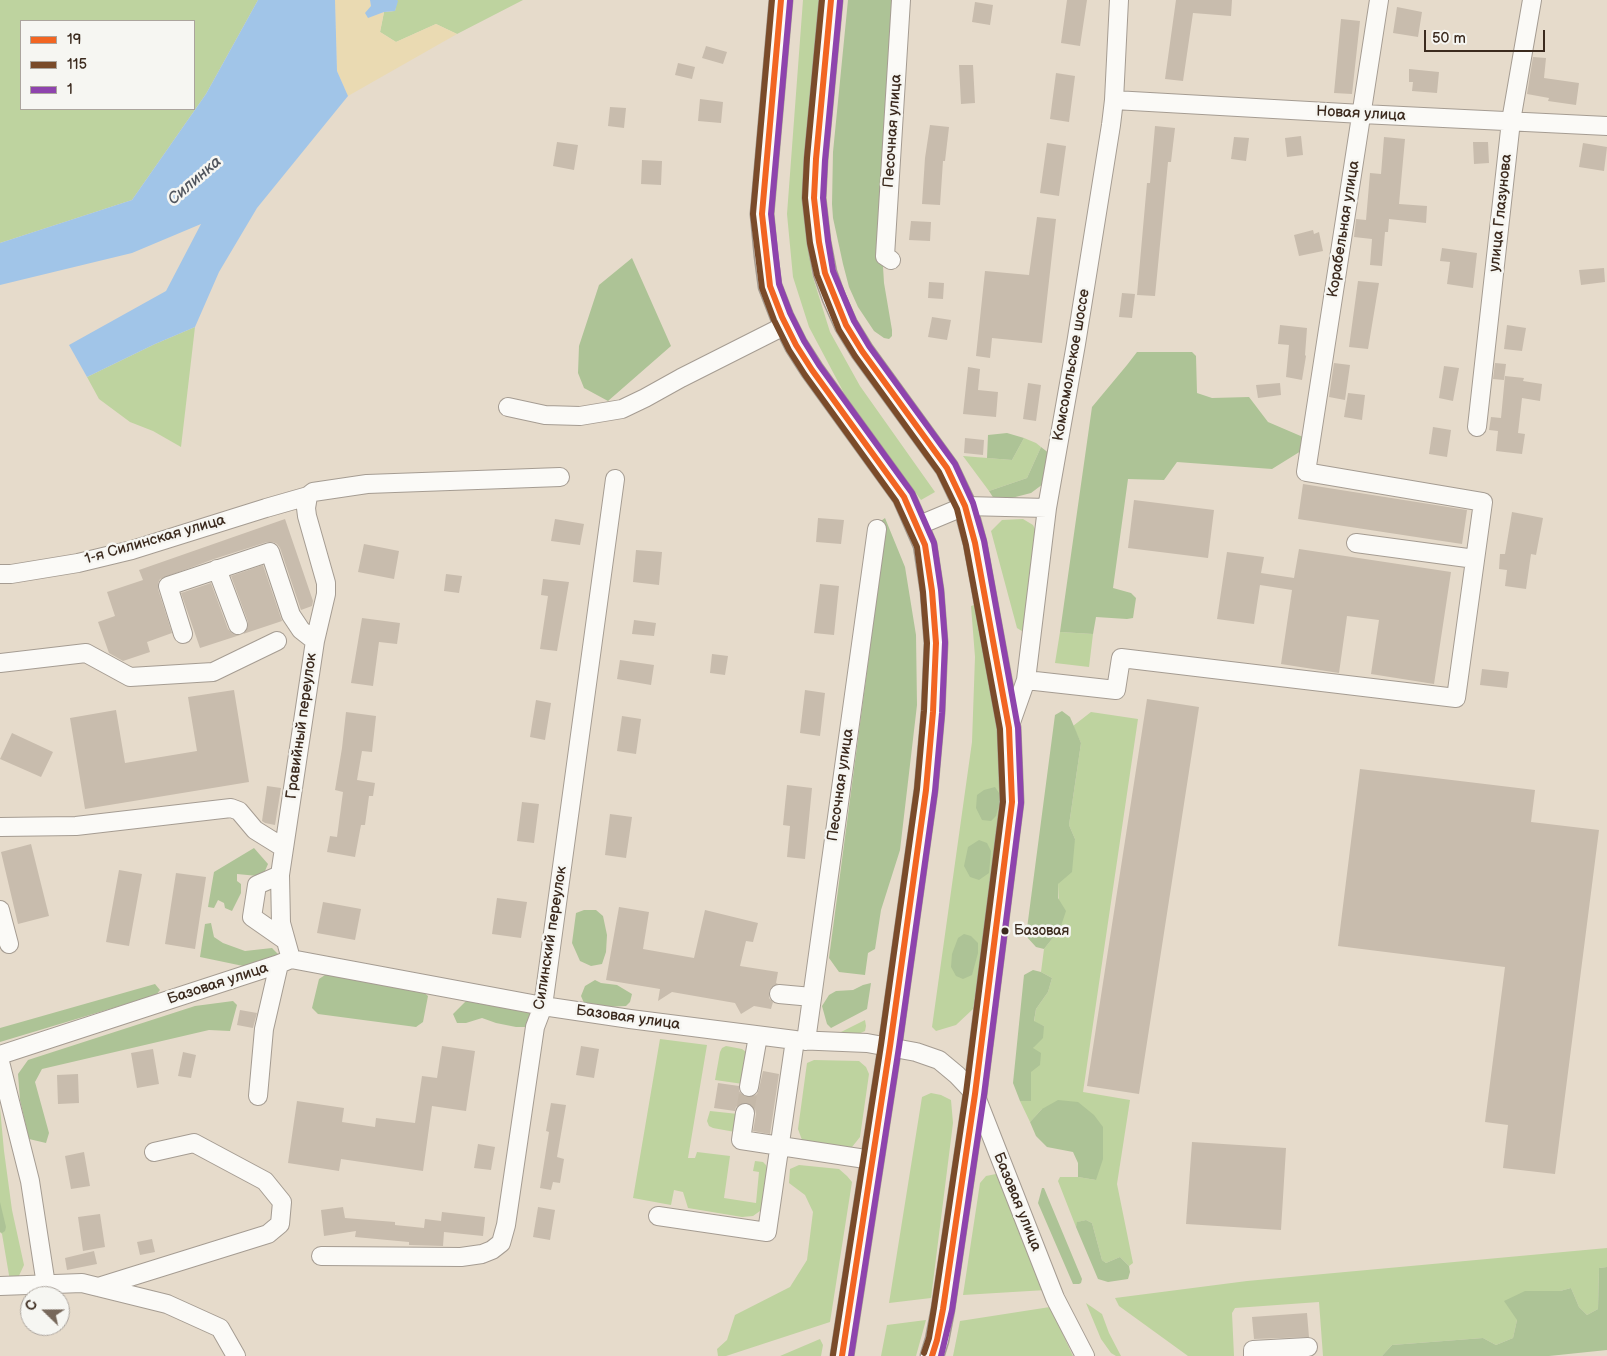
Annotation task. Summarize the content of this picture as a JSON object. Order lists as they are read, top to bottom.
{
  "streets": {
    "main road": ["Комсомольское шоссе"],
    "street": [
      "Новая улица",
      "Песочная улица",
      "улица Глазунова",
      "Корабельная улица",
      "1-я Силинская улица",
      "Гравийный переулок",
      "Силинский переулок",
      "Базовая улица"
    ]
  },
  "crossings": [
    ["Новая улица", "улица Глазунова"],
    ["Новая улица", "Корабельная улица"],
    ["Новая улица", "Комсомольское шоссе"],
    ["Песочная улица", "Базовая улица"],
    ["Комсомольское шоссе", "Базовая улица"],
    ["1-я Силинская улица", "Гравийный переулок"],
    ["Гравийный переулок", "Базовая улица"],
    ["Силинский переулок", "Базовая улица"]
  ],
  "water": ["Силинка"],
  "places": ["Базовая"],
  "lines": ["transit line 19", "transit line 115", "transit line 1"],
  "legend": ["19", "115", "1"],
  "scale_bar": "50 m",
  "north": "left"
}
